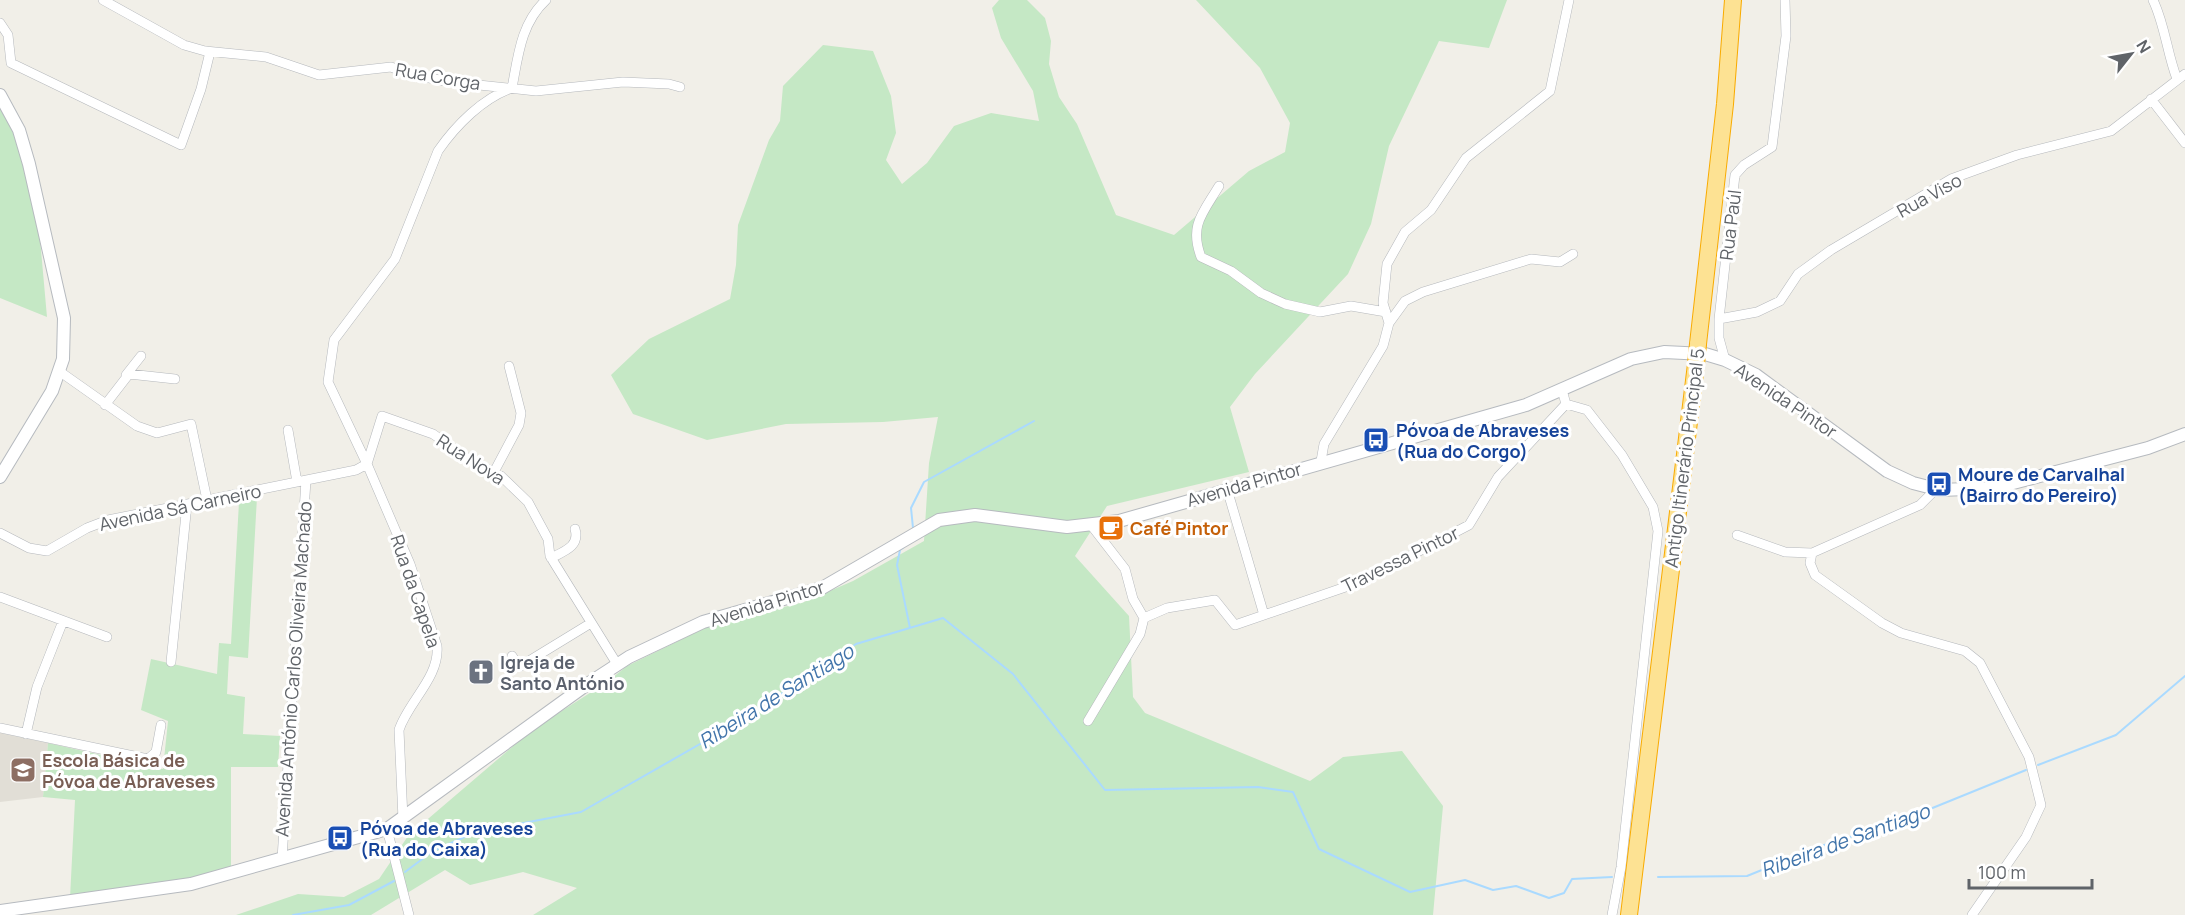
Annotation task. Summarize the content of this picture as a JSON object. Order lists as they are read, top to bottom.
{
  "streets": {
    "highway": ["Antigo Itinerário Principal 5"],
    "street": [
      "Rua Corga",
      "Rua Viso",
      "Rua Paúl",
      "Avenida Pintor",
      "Rua Nova",
      "Avenida Sá Carneiro",
      "Travessa Pintor",
      "Rua da Capela",
      "Avenida António Carlos Oliveira Machado"
    ]
  },
  "crossings": [
    ["Rua Corga", "Rua da Capela"],
    ["Rua Viso", "Rua Paúl"],
    ["Rua Paúl", "Avenida Pintor"],
    ["Avenida Pintor", "Rua Nova"],
    ["Avenida Pintor", "Rua da Capela"],
    ["Avenida Pintor", "Avenida António Carlos Oliveira Machado"],
    ["Rua Nova", "Avenida Sá Carneiro"],
    ["Rua Nova", "Rua da Capela"],
    ["Avenida Sá Carneiro", "Rua da Capela"],
    ["Avenida Sá Carneiro", "Avenida António Carlos Oliveira Machado"]
  ],
  "water": ["Ribeira de Santiago"],
  "places": {
    "bus stop": ["Póvoa de Abraveses (Rua do Corgo)", "Moure de Carvalhal (Bairro do Pereiro)", "Póvoa de Abraveses (Rua do Caixa)"],
    "cafe": ["Café Pintor"],
    "church": ["Igreja de Santo António"],
    "school or university": ["Escola Básica de Póvoa de Abraveses"]
  },
  "scale_bar": "100 m",
  "north": "top right"
}
